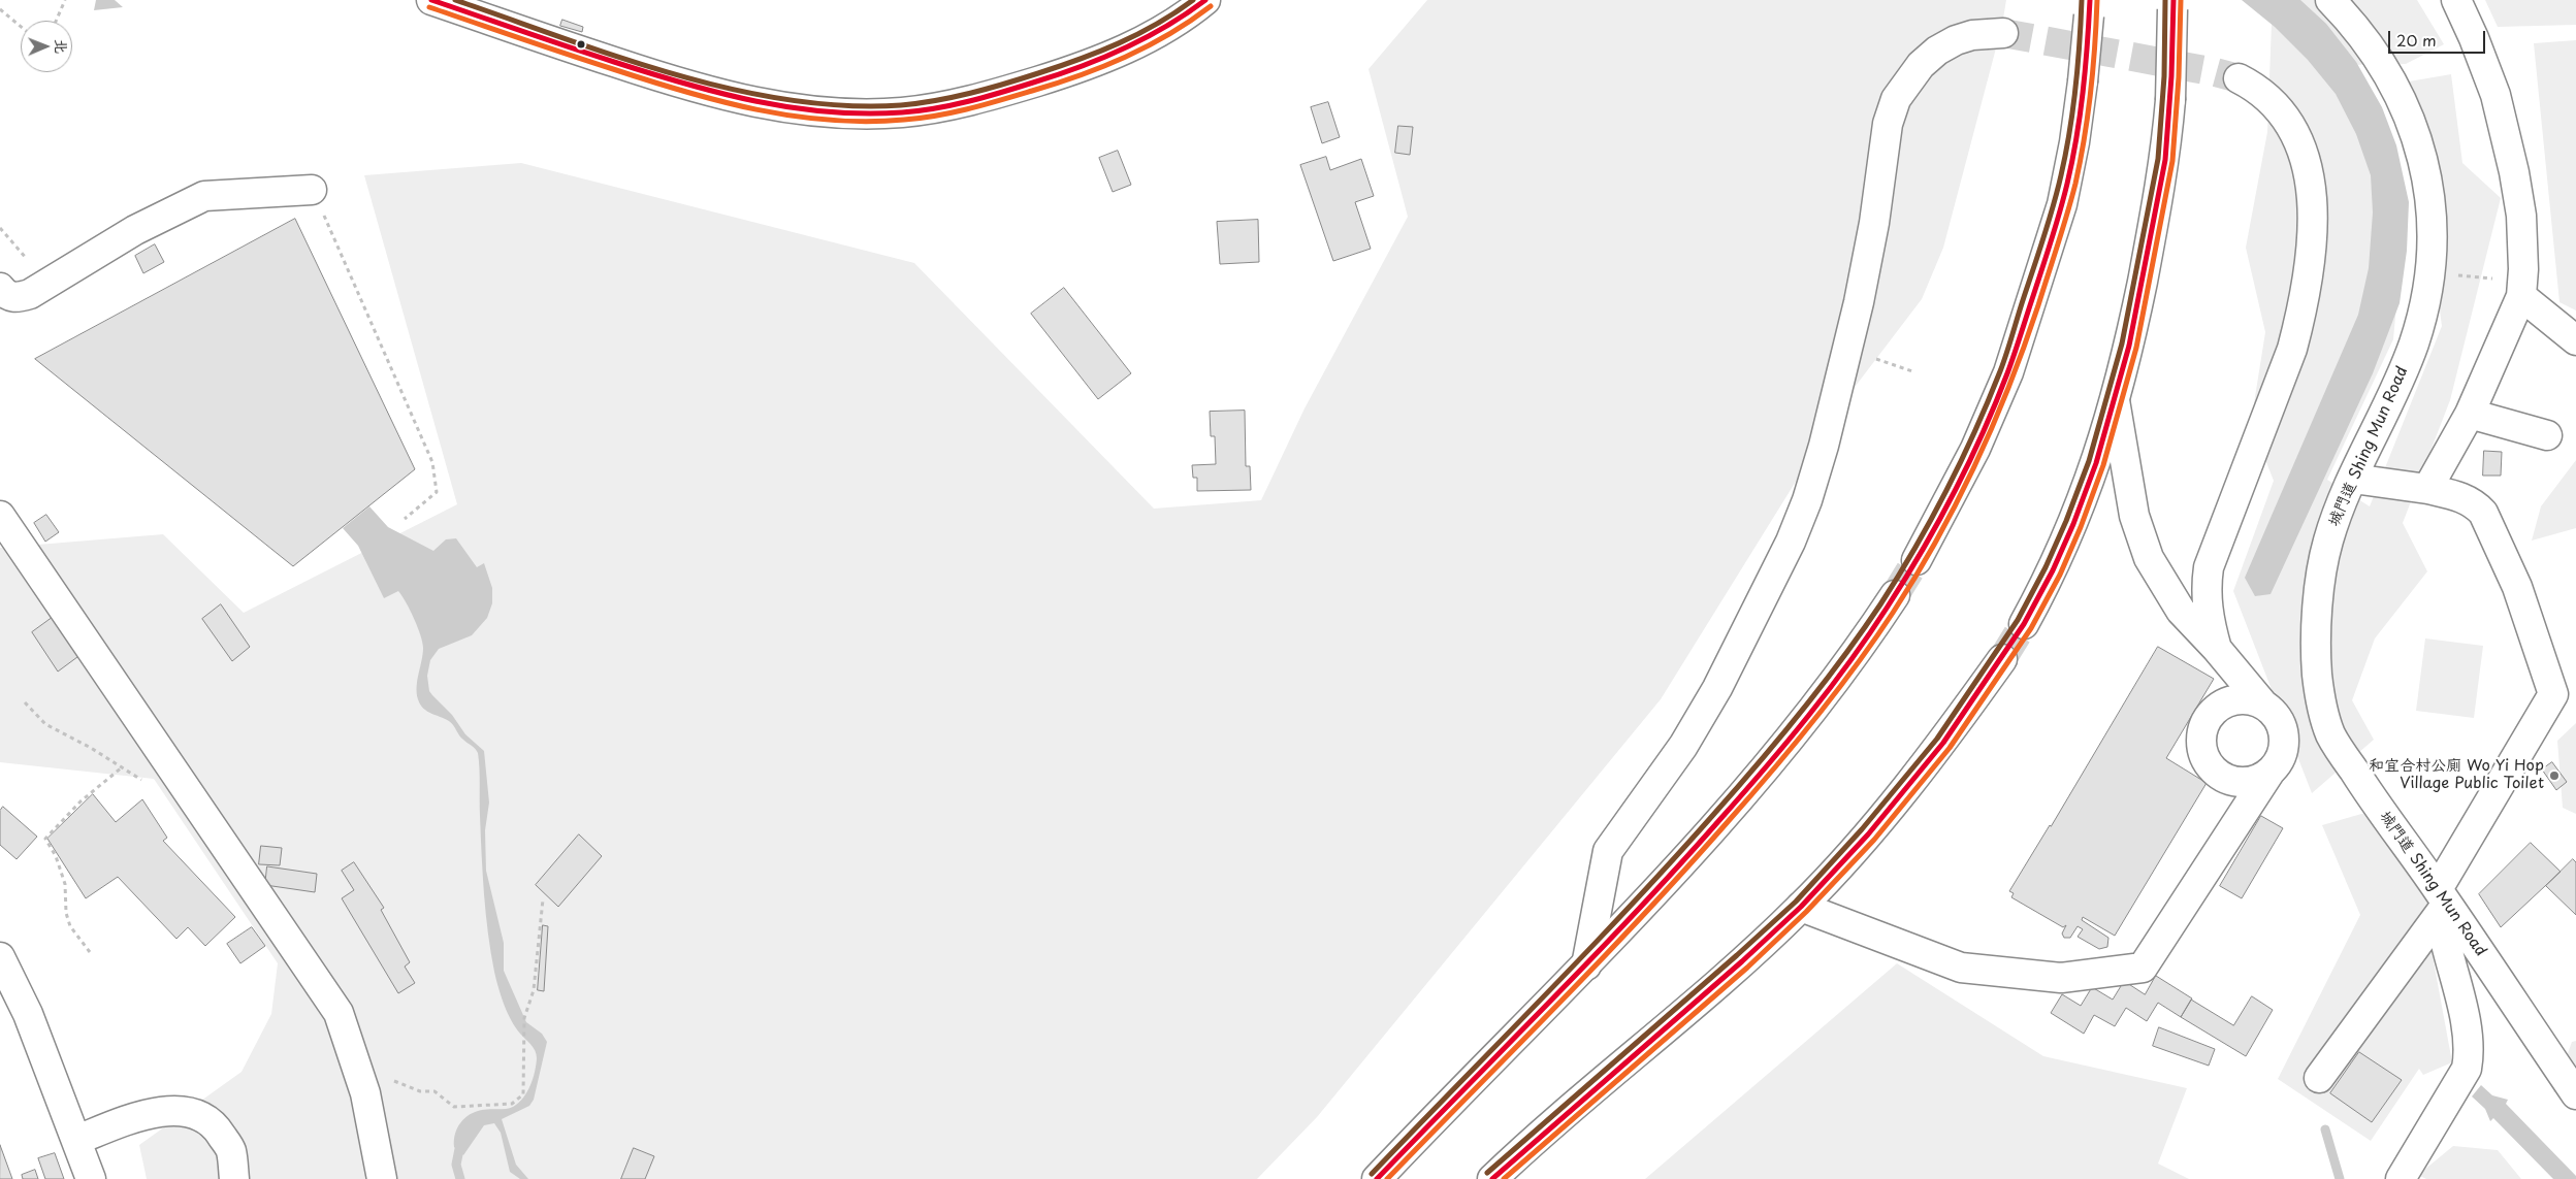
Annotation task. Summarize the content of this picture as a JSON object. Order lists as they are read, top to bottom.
{
  "streets": {
    "main road": ["城門道 Shing Mun Road"]
  },
  "places": ["和宜合村公廁 Wo Yi Hop Village Public Toilet"],
  "scale_bar": "20 m",
  "north": "right"
}
